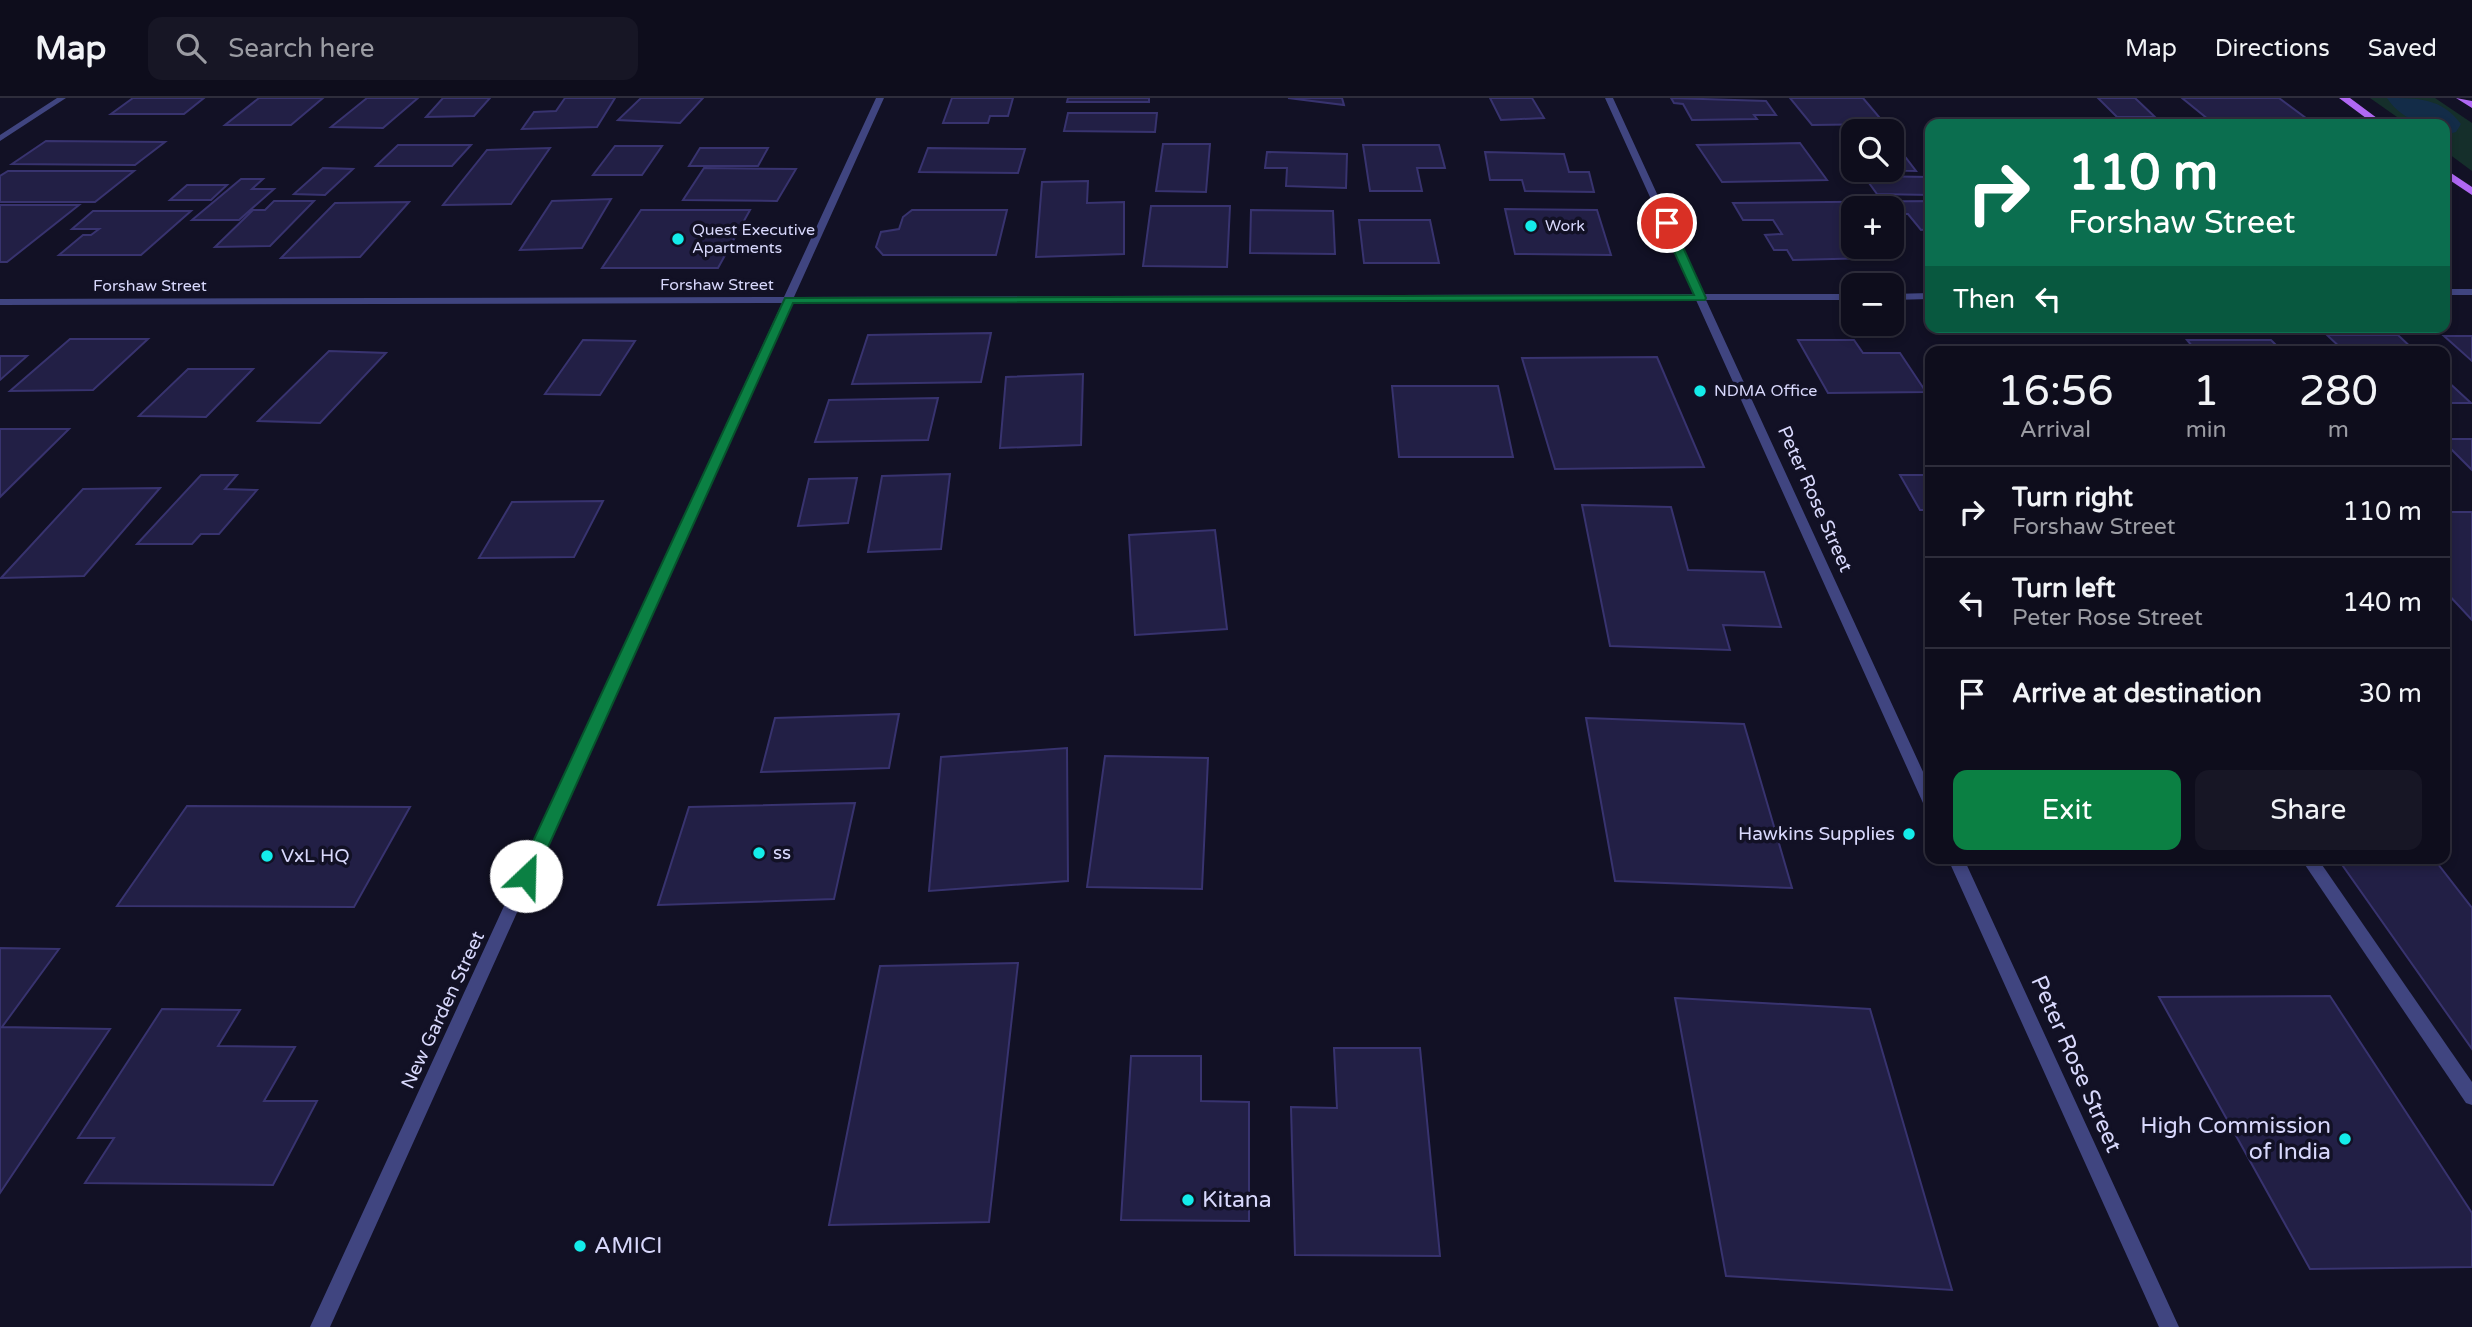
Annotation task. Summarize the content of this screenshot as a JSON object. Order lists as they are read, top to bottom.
{
  "streets": {
    "street": ["Forshaw Street", "Peter Rose Street", "New Garden Street"]
  },
  "crossings": [
    ["Forshaw Street", "Peter Rose Street"],
    ["Forshaw Street", "New Garden Street"]
  ],
  "places": [
    "Work",
    "Quest Executive Apartments",
    "NDMA Office",
    "Hawkins Supplies",
    "ss",
    "VxL HQ",
    "High Commission of India",
    "Kitana",
    "AMICI"
  ],
  "page": {
    "header": "Map",
    "search": "Search here",
    "nav": ["Map", "Directions", "Saved"],
    "map_buttons": ["+", "−"],
    "turn": ["110 m", "Forshaw Street"],
    "then": "Then",
    "eta": [
      "16:56",
      "Arrival",
      "1",
      "min",
      "280",
      "m"
    ],
    "list": [
      {
        "name": "Turn right",
        "note": "Forshaw Street",
        "value": "110 m"
      },
      {
        "name": "Turn left",
        "note": "Peter Rose Street",
        "value": "140 m"
      },
      {
        "name": "Arrive at destination",
        "value": "30 m"
      }
    ],
    "buttons": ["Exit", "Share"]
  }
}
